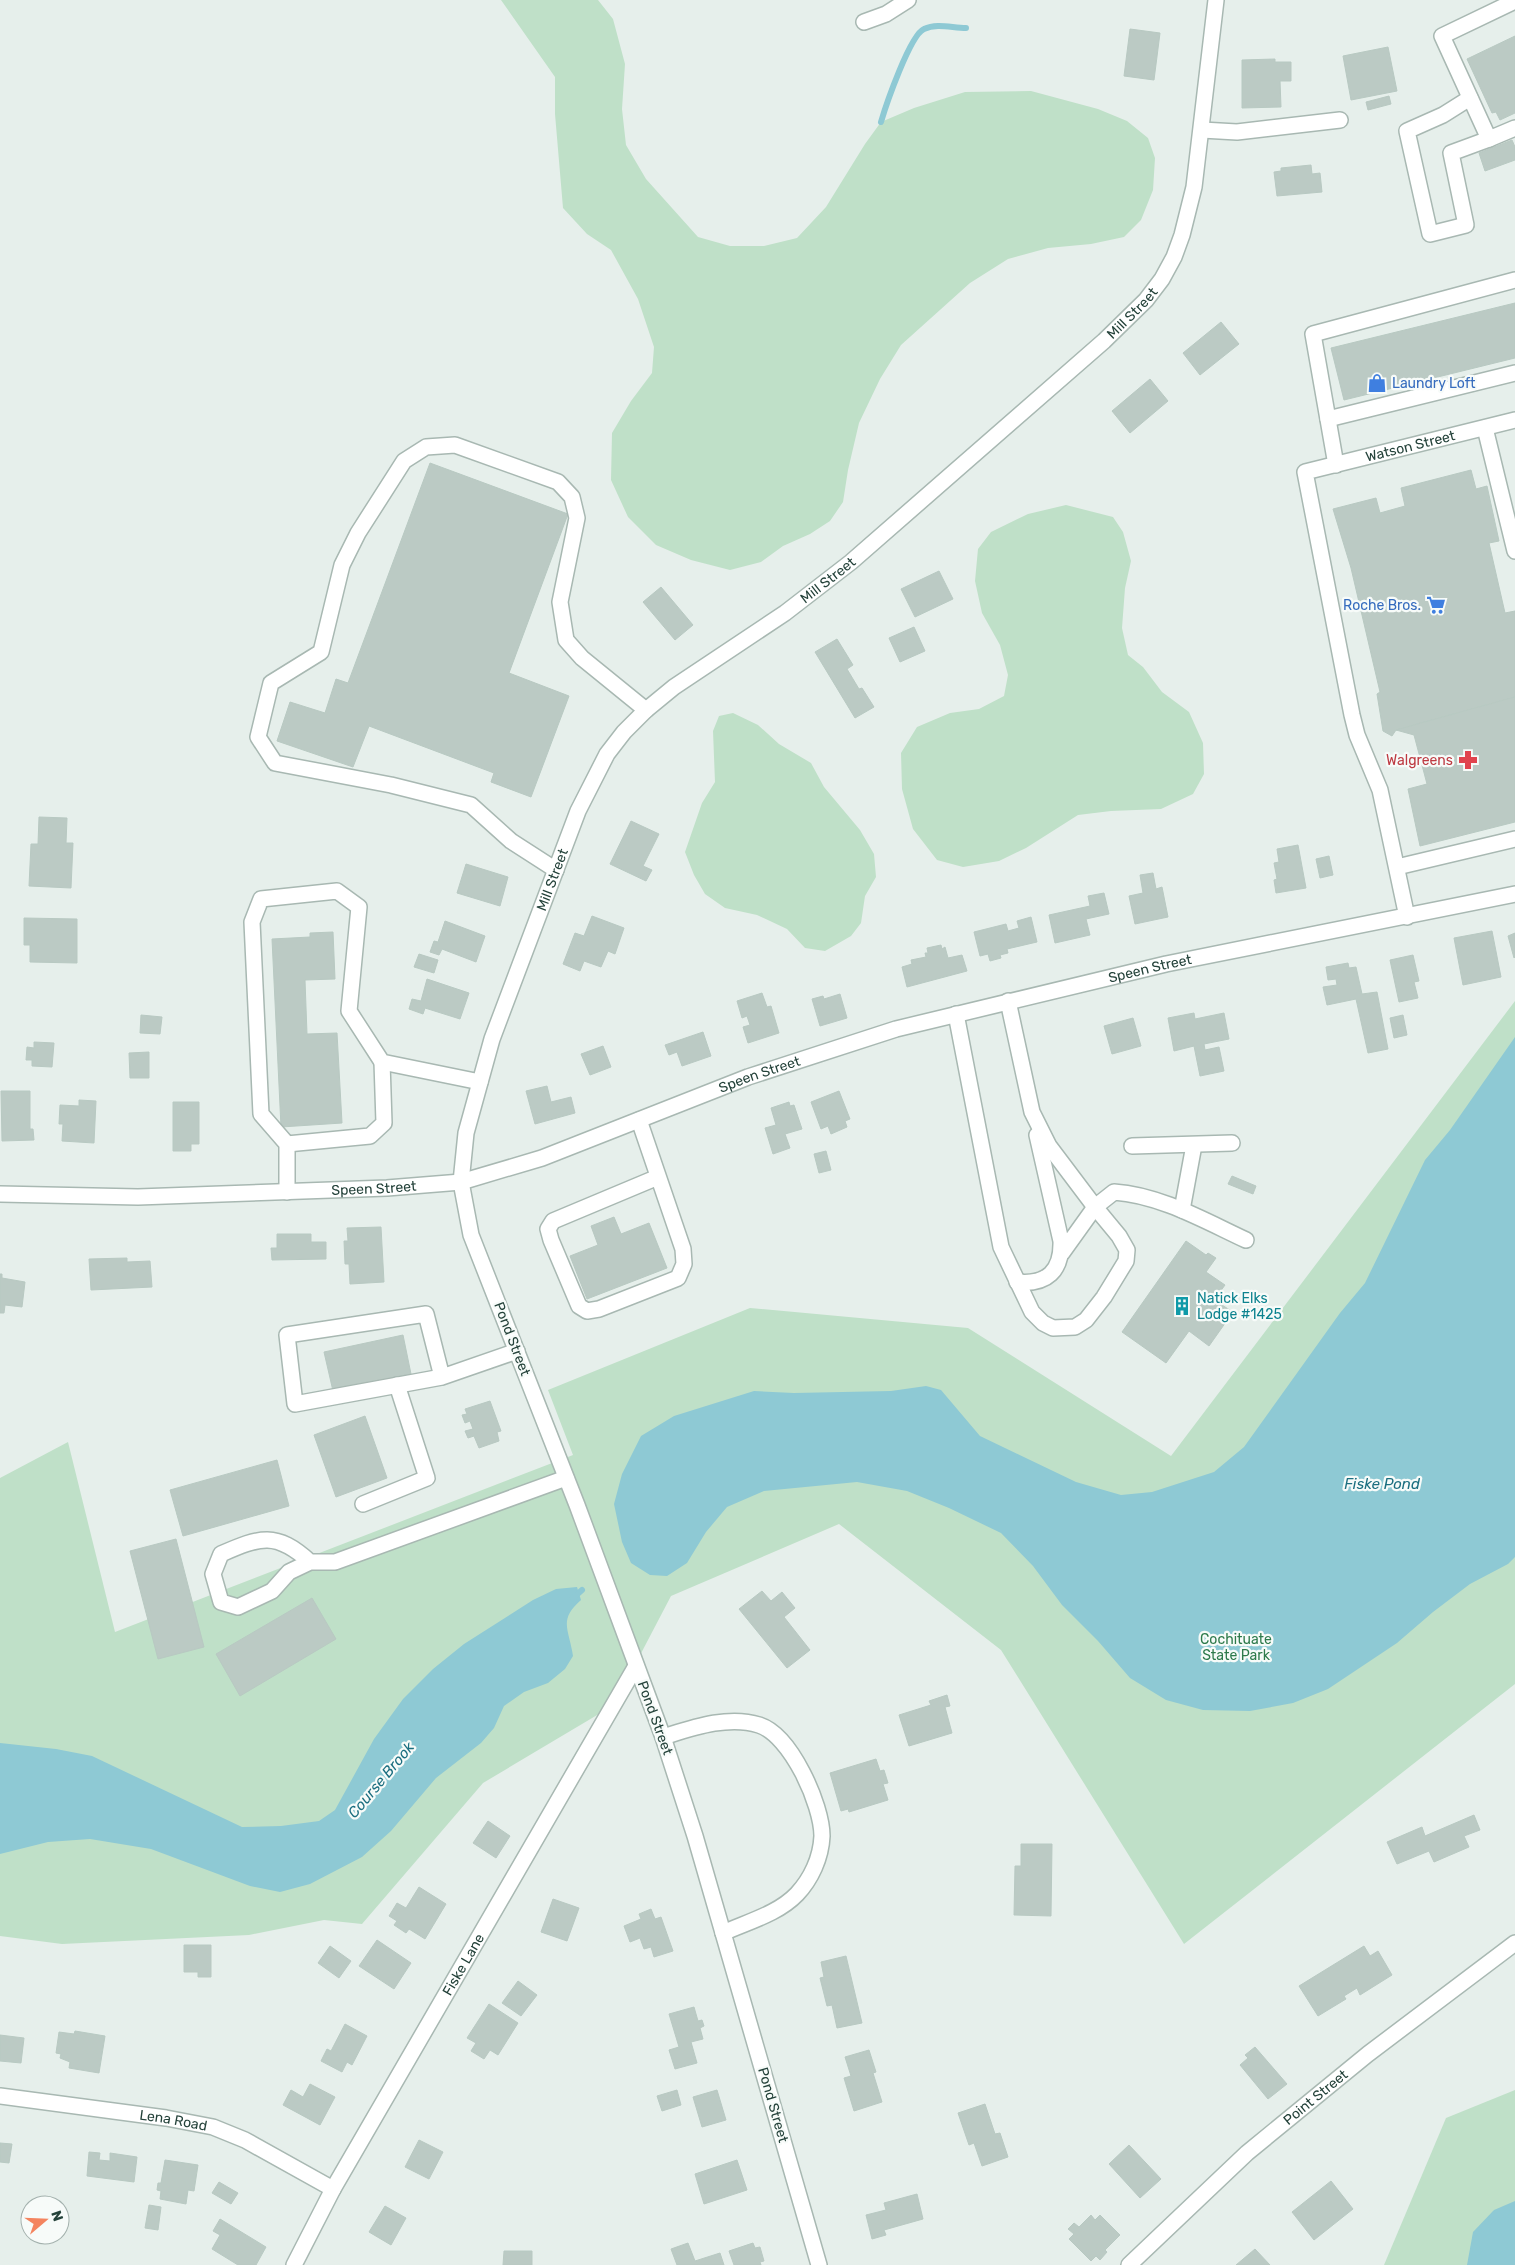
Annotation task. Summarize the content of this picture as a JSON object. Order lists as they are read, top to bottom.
{
  "streets": {
    "street": [
      "Mill Street",
      "Watson Street",
      "Speen Street",
      "Pond Street",
      "Fiske Lane",
      "Point Street",
      "Lena Road"
    ]
  },
  "crossings": [
    ["Mill Street", "Speen Street"],
    ["Mill Street", "Pond Street"],
    ["Speen Street", "Pond Street"],
    ["Pond Street", "Fiske Lane"],
    ["Fiske Lane", "Lena Road"]
  ],
  "water": ["Fiske Pond", "Course Brook"],
  "parks": ["Cochituate State Park"],
  "places": {
    "shop": ["Laundry Loft"],
    "supermarket": ["Roche Bros."],
    "pharmacy": ["Walgreens"],
    "building": ["Natick Elks Lodge #1425"]
  },
  "north": "right"
}
